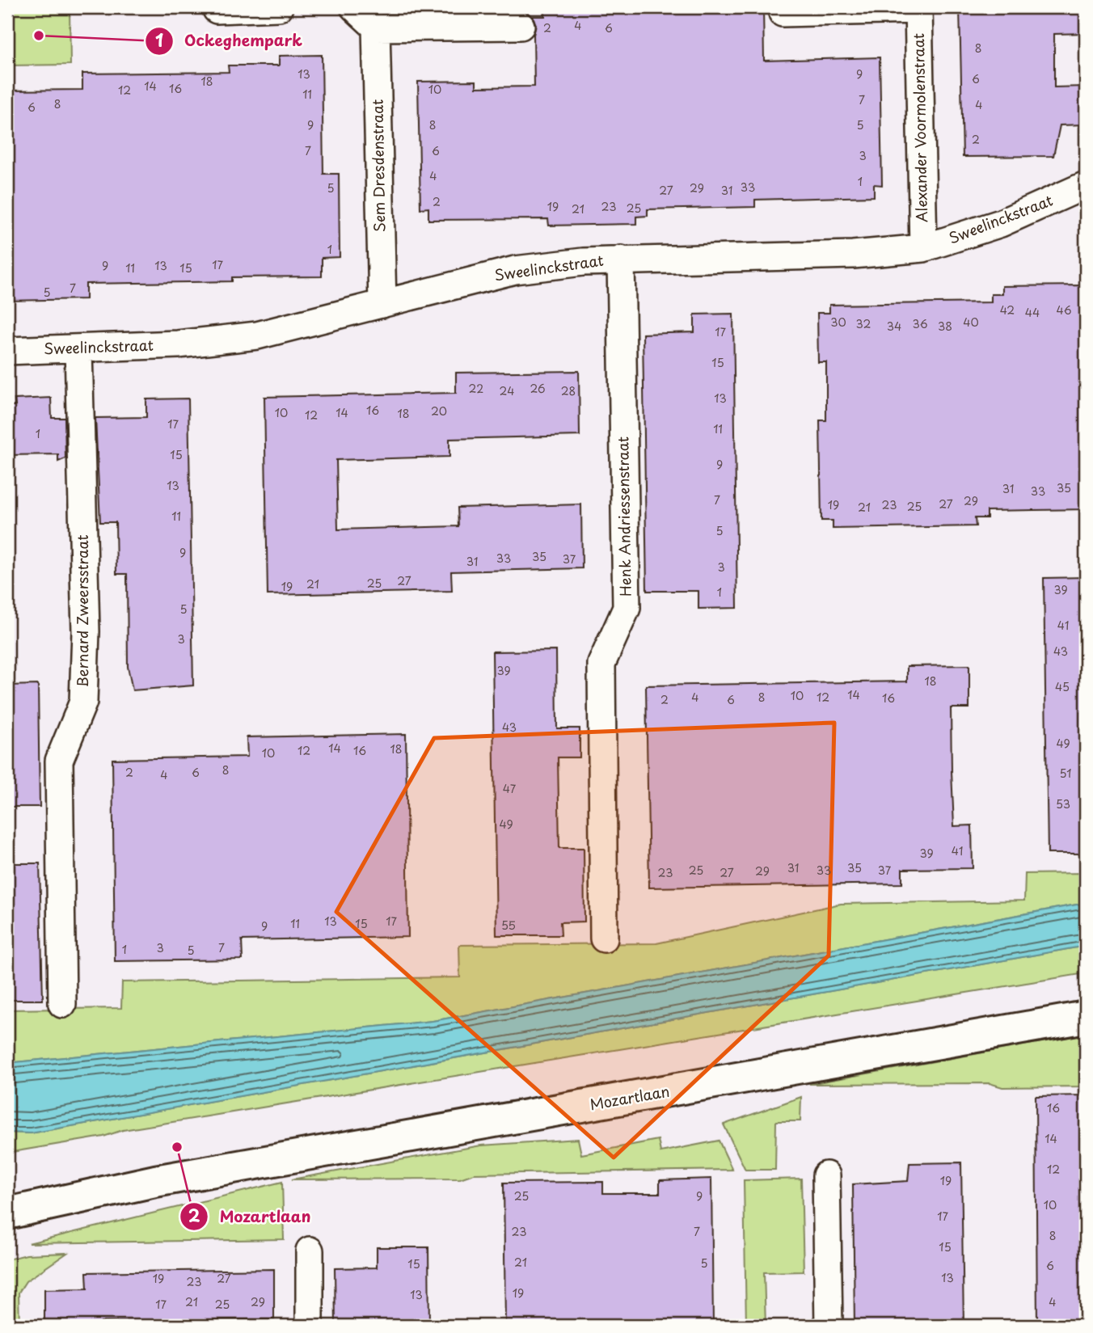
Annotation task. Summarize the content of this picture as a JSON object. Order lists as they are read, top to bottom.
{
  "streets": {
    "street": [
      "Alexander Voormolenstraat",
      "Sem Dresdenstraat",
      "Sweelinckstraat",
      "Henk Andriessenstraat",
      "Bernard Zweersstraat",
      "Mozartlaan"
    ]
  },
  "crossings": [
    ["Alexander Voormolenstraat", "Sweelinckstraat"],
    ["Sem Dresdenstraat", "Sweelinckstraat"],
    ["Sweelinckstraat", "Henk Andriessenstraat"],
    ["Sweelinckstraat", "Bernard Zweersstraat"]
  ],
  "places": ["Ockeghempark", "Mozartlaan"],
  "house_numbers": [
    "4",
    "2",
    "6",
    "8",
    "13",
    "9",
    "6",
    "18",
    "14",
    "16",
    "10",
    "12",
    "11",
    "7",
    "8",
    "4",
    "6",
    "9",
    "8",
    "5",
    "2",
    "7",
    "6",
    "3",
    "4",
    "1",
    "33",
    "5",
    "29",
    "27",
    "31",
    "2",
    "19",
    "23",
    "25",
    "21",
    "1",
    "17",
    "9",
    "13",
    "11",
    "15",
    "7",
    "5",
    "42",
    "46",
    "44",
    "30",
    "40",
    "32",
    "36",
    "34",
    "38",
    "17",
    "15",
    "22",
    "26",
    "24",
    "28",
    "13",
    "16",
    "20",
    "10",
    "14",
    "18",
    "12",
    "17",
    "11",
    "1",
    "15",
    "9",
    "13",
    "35",
    "31",
    "33",
    "7",
    "29",
    "27",
    "19",
    "23",
    "25",
    "21",
    "11",
    "5",
    "9",
    "35",
    "33",
    "37",
    "31",
    "3",
    "27",
    "25",
    "21",
    "19",
    "39",
    "1",
    "5",
    "41",
    "3",
    "43",
    "39",
    "18",
    "45",
    "14",
    "10",
    "4",
    "8",
    "12",
    "16",
    "2",
    "6",
    "43",
    "49",
    "14",
    "18",
    "12",
    "16",
    "10",
    "8",
    "2",
    "6",
    "51",
    "4",
    "47",
    "53",
    "49",
    "41",
    "39",
    "31",
    "35",
    "25",
    "33",
    "37",
    "29",
    "23",
    "27",
    "13",
    "17",
    "11",
    "15",
    "55",
    "9",
    "3",
    "7",
    "1",
    "5",
    "16",
    "14",
    "12",
    "19",
    "25",
    "9",
    "10",
    "17",
    "23",
    "7",
    "8",
    "15",
    "21",
    "5",
    "15",
    "6",
    "13",
    "19",
    "27",
    "23",
    "19",
    "13",
    "21",
    "29",
    "4",
    "17",
    "25"
  ]
}
